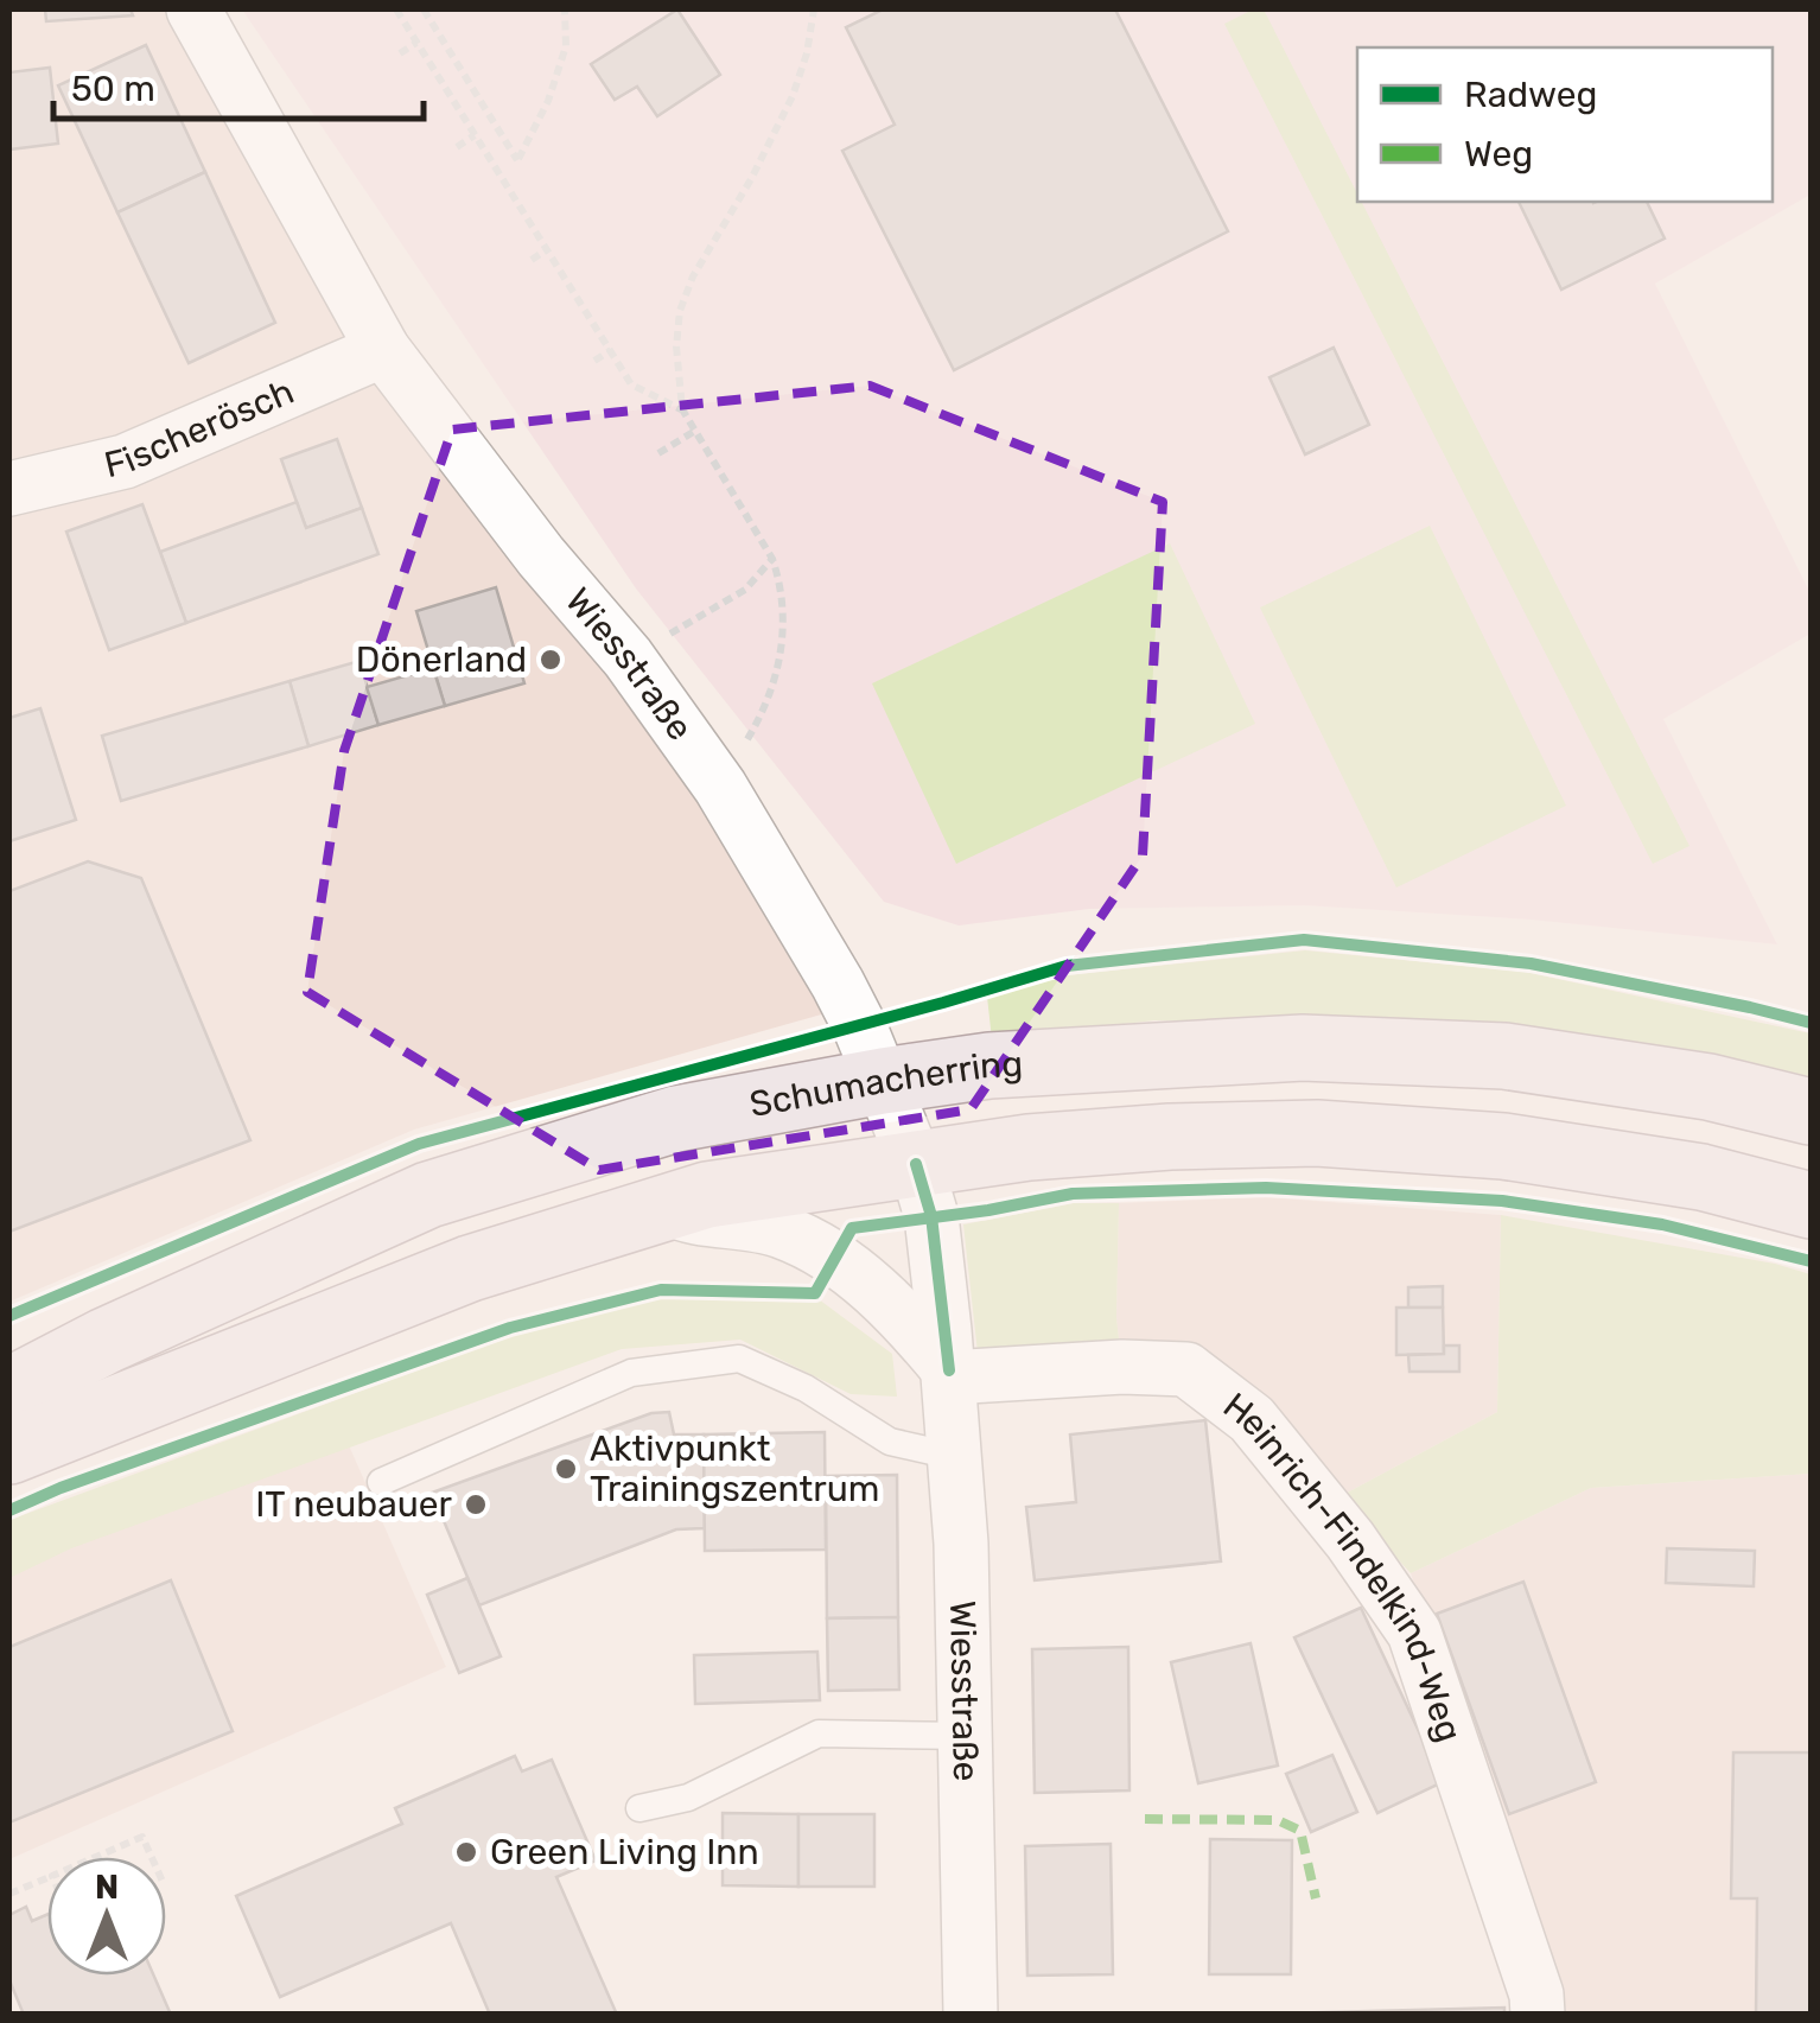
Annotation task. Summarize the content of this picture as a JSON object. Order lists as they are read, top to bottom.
{
  "streets": {
    "main road": ["Schumacherring"],
    "street": ["Fischerösch", "Wiesstraße", "Heinrich-Findelkind-Weg"]
  },
  "crossings": [
    ["Fischerösch", "Wiesstraße"],
    ["Wiesstraße", "Schumacherring"],
    ["Wiesstraße", "Heinrich-Findelkind-Weg"]
  ],
  "places": [
    "Dönerland",
    "Aktivpunkt Trainingszentrum",
    "IT neubauer",
    "Green Living Inn"
  ],
  "legend": ["Radweg", "Weg"],
  "scale_bar": "50 m",
  "north": "top"
}
